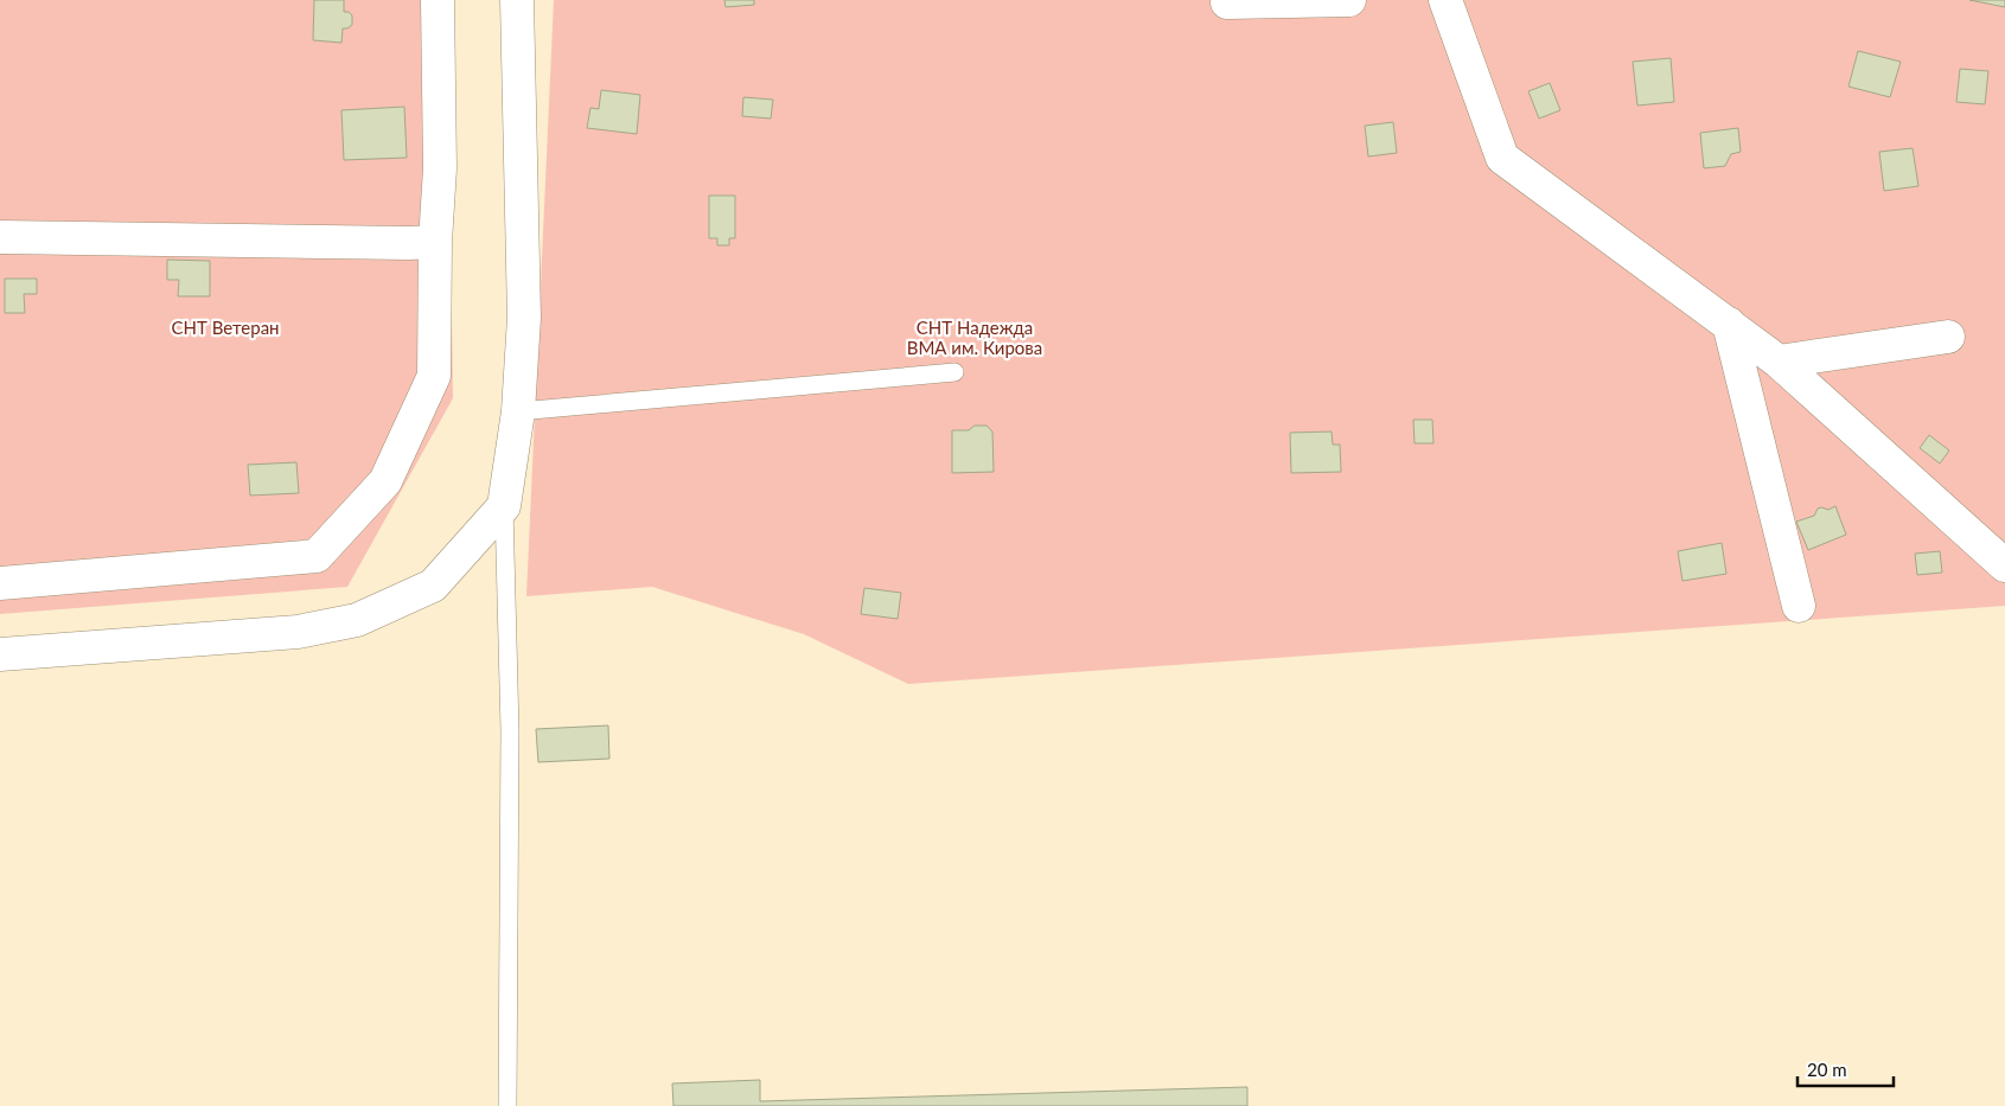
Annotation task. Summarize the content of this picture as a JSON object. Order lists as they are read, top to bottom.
{
  "parks": ["СНТ Ветеран", "СНТ Надежда ВМА им. Кирова"],
  "scale_bar": "20 m"
}
